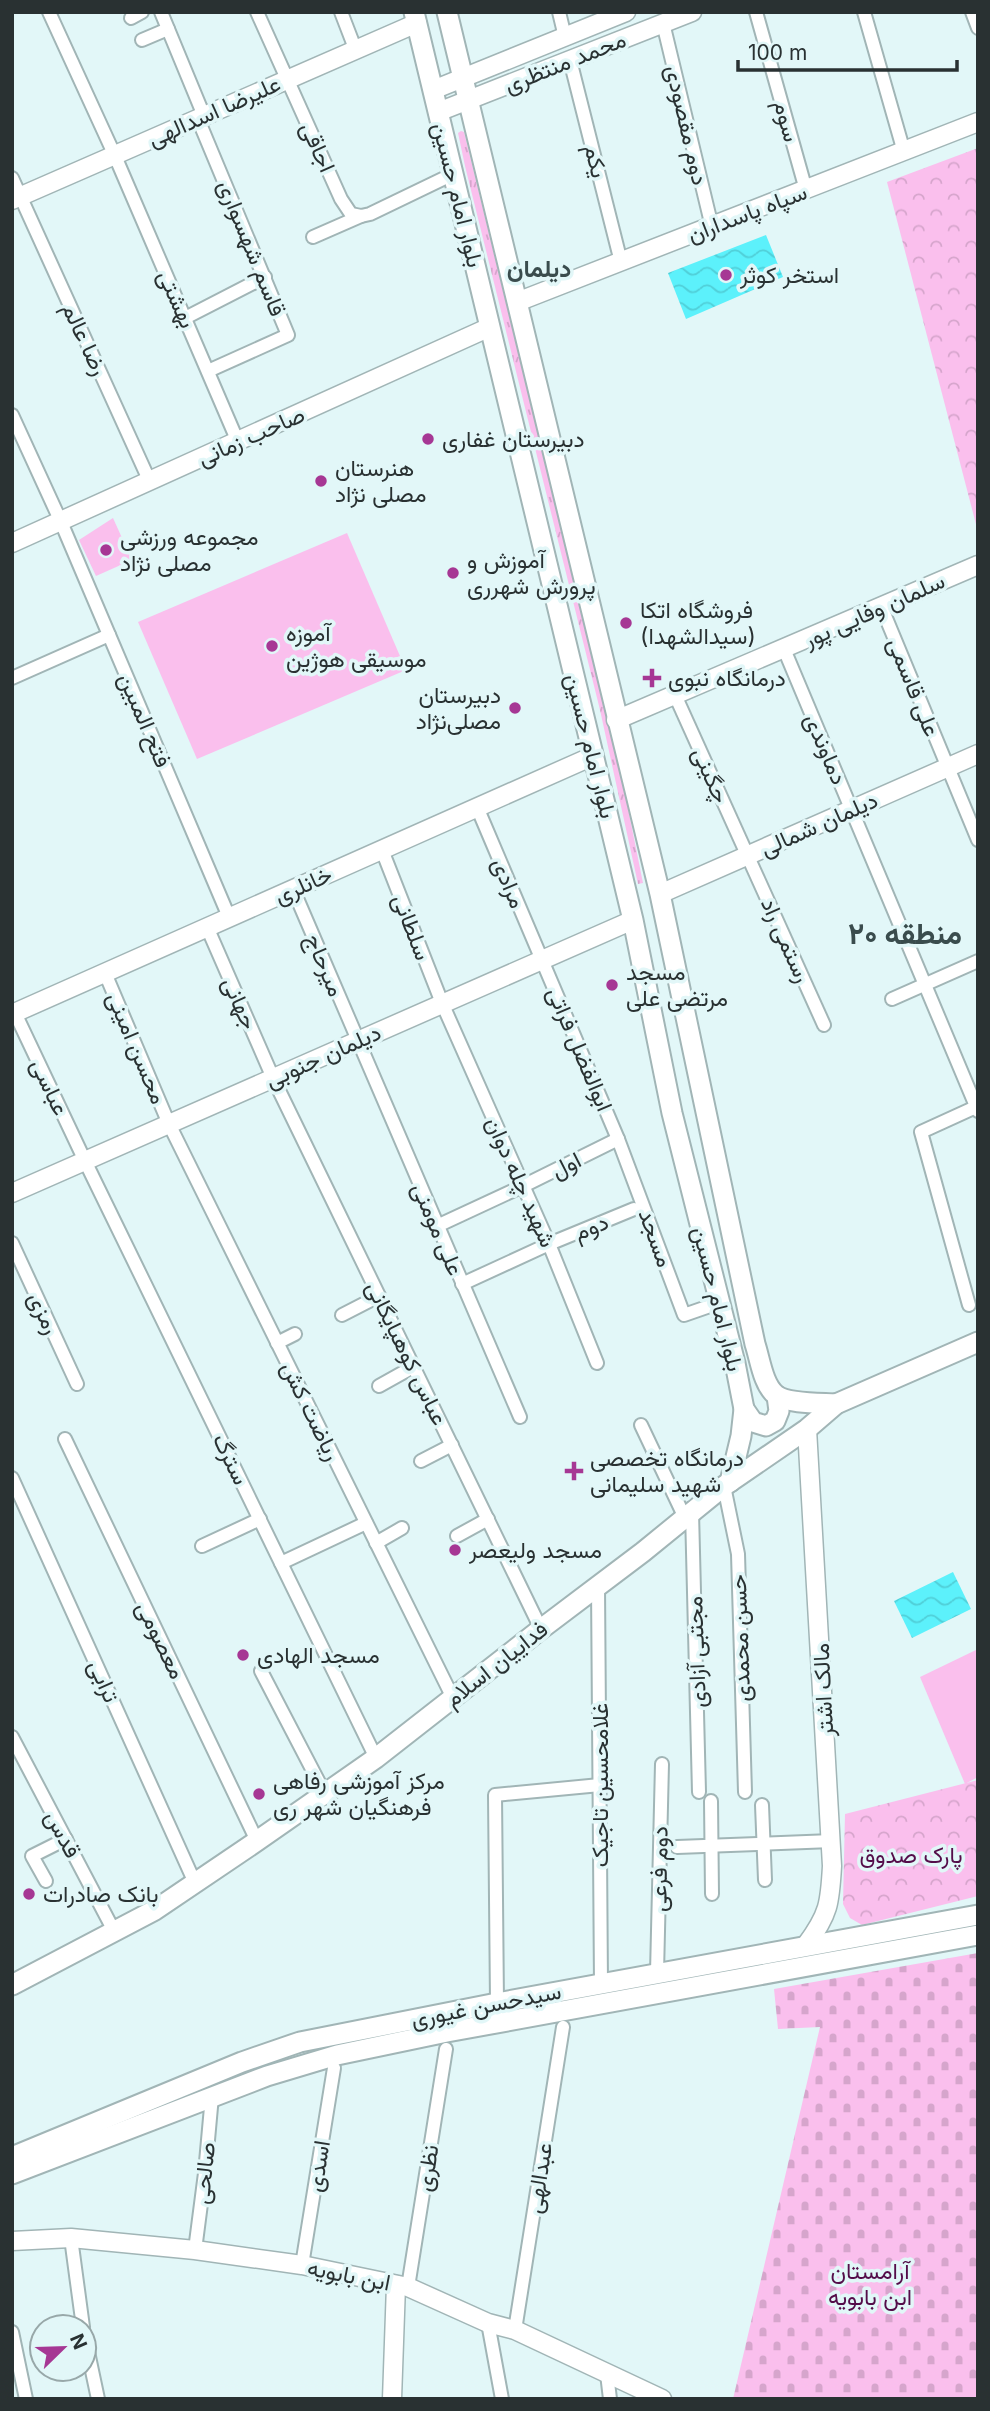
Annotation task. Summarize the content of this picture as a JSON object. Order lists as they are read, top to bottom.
{
  "streets": {
    "main road": ["بلوار امام حسین", "فداییان اسلام", "سیدحسن غیوری"],
    "street": [
      "محمد منتظری",
      "علیرضا اسدالهی",
      "سوم",
      "دوم مقصودی",
      "اجاقی",
      "یکم",
      "سپاه پاسداران",
      "قاسم شهسواری",
      "بهشتی",
      "رضا عالم",
      "صاحب زمانی",
      "سلمان وفایی پور",
      "علی قاسمی",
      "فتح المبین",
      "دماوندی",
      "چگینی",
      "دیلمان شمالی",
      "مرادی",
      "خانلری",
      "سلطانی",
      "رستمی راد",
      "میرحاج",
      "جهانی",
      "محسن امینی",
      "ابوالفضل فراتی",
      "دیلمان جنوبی",
      "عباسی",
      "اول",
      "شهید چله دوان",
      "دوم",
      "علی مومنی",
      "مسجد",
      "رمزی",
      "عباس کوهپایگانی",
      "ریاضت کش",
      "سترگ",
      "حسن محمدی",
      "معصومی",
      "مجتبی آزادی",
      "ترابی",
      "مالک اشتر",
      "غلامحسین تاجیک",
      "قدس",
      "دوم فرعی",
      "اسدی",
      "نظری",
      "صالحی",
      "عبدالهی",
      "ابن بابویه"
    ]
  },
  "crossings": [
    ["محمد منتظری", "دوم مقصودی"],
    ["محمد منتظری", "یکم"],
    ["محمد منتظری", "بلوار امام حسین"],
    ["علیرضا اسدالهی", "اجاقی"],
    ["علیرضا اسدالهی", "بلوار امام حسین"],
    ["علیرضا اسدالهی", "قاسم شهسواری"],
    ["علیرضا اسدالهی", "بهشتی"],
    ["علیرضا اسدالهی", "رضا عالم"],
    ["سوم", "سپاه پاسداران"],
    ["دوم مقصودی", "سپاه پاسداران"],
    ["یکم", "سپاه پاسداران"],
    ["بلوار امام حسین", "سپاه پاسداران"],
    ["بلوار امام حسین", "صاحب زمانی"],
    ["بلوار امام حسین", "سلمان وفایی پور"],
    ["بلوار امام حسین", "دیلمان شمالی"],
    ["بلوار امام حسین", "خانلری"],
    ["بلوار امام حسین", "دیلمان جنوبی"],
    ["بلوار امام حسین", "حسن محمدی"],
    ["بلوار امام حسین", "فداییان اسلام"],
    ["قاسم شهسواری", "بهشتی"],
    ["بهشتی", "صاحب زمانی"],
    ["رضا عالم", "صاحب زمانی"],
    ["صاحب زمانی", "فتح المبین"],
    ["سلمان وفایی پور", "علی قاسمی"],
    ["سلمان وفایی پور", "دماوندی"],
    ["سلمان وفایی پور", "چگینی"],
    ["علی قاسمی", "دیلمان شمالی"],
    ["فتح المبین", "خانلری"],
    ["دماوندی", "دیلمان شمالی"],
    ["چگینی", "دیلمان شمالی"],
    ["چگینی", "رستمی راد"],
    ["دیلمان شمالی", "رستمی راد"],
    ["مرادی", "خانلری"],
    ["مرادی", "ابوالفضل فراتی"],
    ["مرادی", "دیلمان جنوبی"],
    ["خانلری", "سلطانی"],
    ["خانلری", "میرحاج"],
    ["خانلری", "جهانی"],
    ["خانلری", "محسن امینی"],
    ["خانلری", "عباسی"],
    ["سلطانی", "دیلمان جنوبی"],
    ["سلطانی", "شهید چله دوان"],
    ["میرحاج", "دیلمان جنوبی"],
    ["میرحاج", "علی مومنی"],
    ["جهانی", "دیلمان جنوبی"],
    ["جهانی", "عباس کوهپایگانی"],
    ["محسن امینی", "دیلمان جنوبی"],
    ["محسن امینی", "ریاضت کش"],
    ["ابوالفضل فراتی", "دیلمان جنوبی"],
    ["ابوالفضل فراتی", "اول"],
    ["ابوالفضل فراتی", "مسجد"],
    ["دیلمان جنوبی", "عباسی"],
    ["دیلمان جنوبی", "شهید چله دوان"],
    ["دیلمان جنوبی", "علی مومنی"],
    ["دیلمان جنوبی", "عباس کوهپایگانی"],
    ["دیلمان جنوبی", "ریاضت کش"],
    ["دیلمان جنوبی", "سترگ"],
    ["عباسی", "سترگ"],
    ["اول", "شهید چله دوان"],
    ["اول", "علی مومنی"],
    ["اول", "مسجد"],
    ["شهید چله دوان", "دوم"],
    ["عباس کوهپایگانی", "فداییان اسلام"],
    ["ریاضت کش", "فداییان اسلام"],
    ["سترگ", "فداییان اسلام"],
    ["حسن محمدی", "فداییان اسلام"],
    ["معصومی", "فداییان اسلام"],
    ["مجتبی آزادی", "فداییان اسلام"],
    ["فداییان اسلام", "ترابی"],
    ["فداییان اسلام", "مالک اشتر"],
    ["فداییان اسلام", "غلامحسین تاجیک"],
    ["فداییان اسلام", "قدس"],
    ["مالک اشتر", "سیدحسن غیوری"],
    ["غلامحسین تاجیک", "سیدحسن غیوری"],
    ["دوم فرعی", "سیدحسن غیوری"],
    ["سیدحسن غیوری", "صالحی"],
    ["اسدی", "ابن بابویه"],
    ["نظری", "ابن بابویه"],
    ["صالحی", "ابن بابویه"],
    ["عبدالهی", "ابن بابویه"]
  ],
  "districts": ["دیلمان", "منطقه ۲۰"],
  "parks": ["پارک صدوق", "آرامستان ابن بابویه"],
  "places": {
    "other": [
      "استخر کوثر",
      "دبیرستان غفاری",
      "هنرستان مصلی نژاد",
      "مجموعه ورزشی مصلی نژاد",
      "آموزش و پرورش شهرری",
      "فروشگاه اتکا (سیدالشهدا)",
      "آموزه موسیقی هوژین",
      "دبیرستان مصلی‌نژاد",
      "مسجد مرتضی علی",
      "مسجد ولیعصر",
      "مسجد الهادی",
      "مرکز آموزشی رفاهی فرهنگیان شهر ری",
      "بانک صادرات"
    ],
    "health": ["درمانگاه نبوی", "درمانگاه تخصصی شهید سلیمانی"]
  },
  "scale_bar": "100 m",
  "north": "top right"
}
